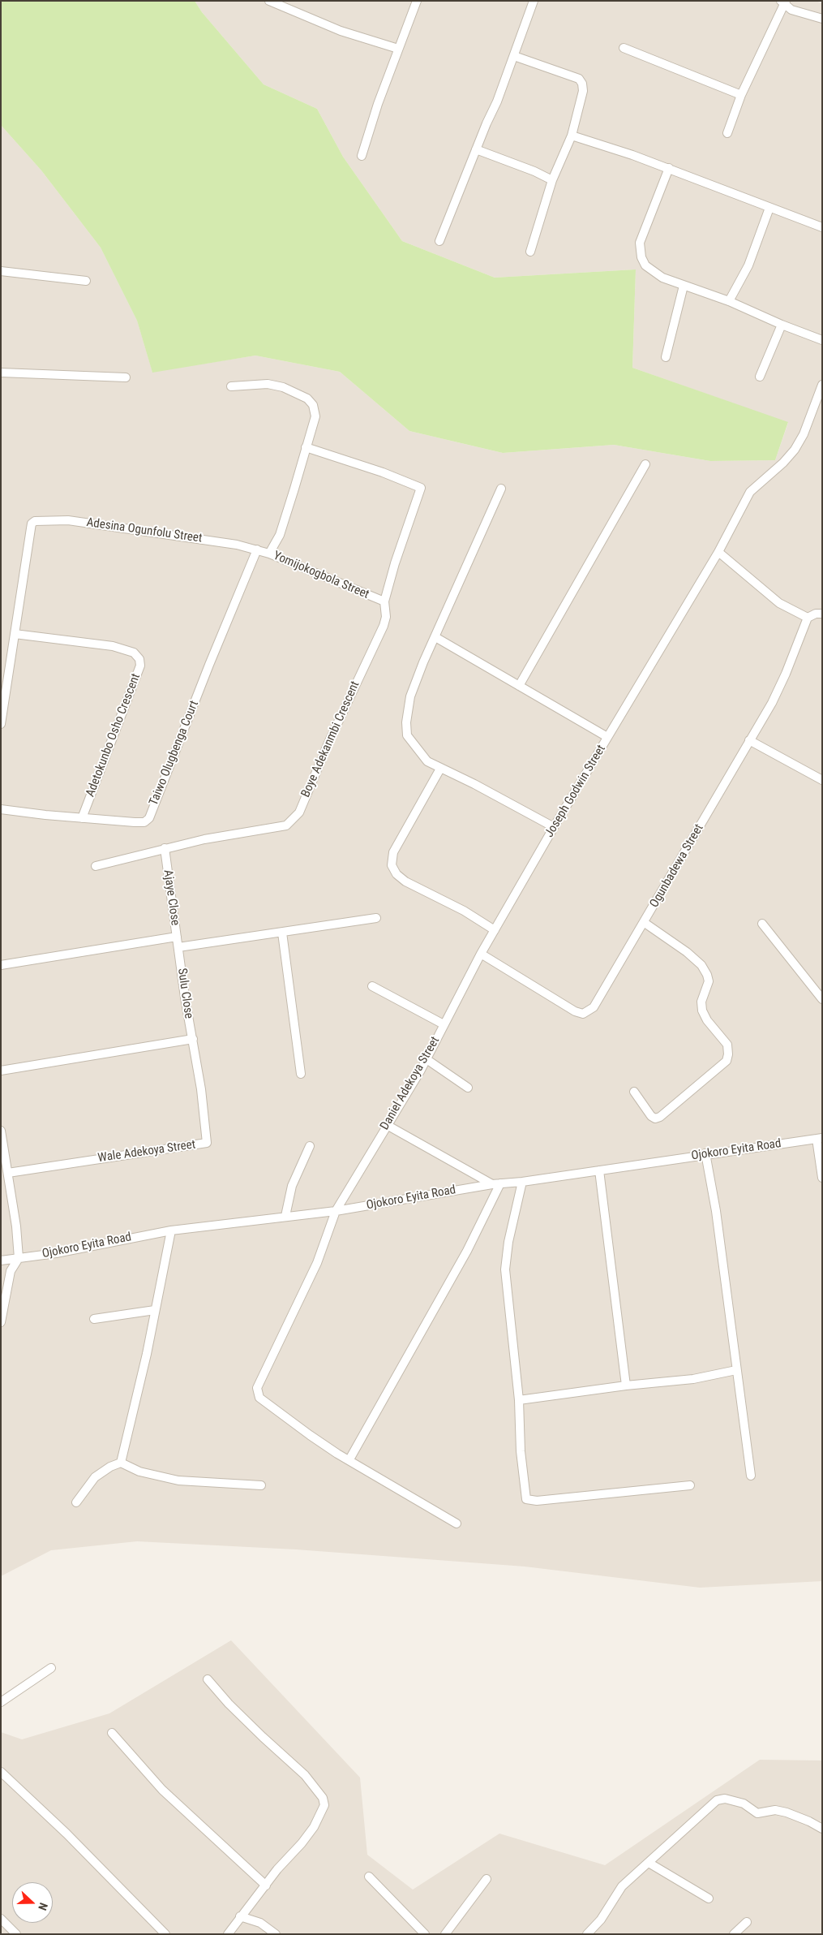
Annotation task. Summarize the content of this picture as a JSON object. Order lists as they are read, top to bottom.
{
  "streets": {
    "street": [
      "Adesina Ogunfolu Street",
      "Yomijokogbola Street",
      "Adetokunbo Osho Crescent",
      "Boye Adekanmbi Crescent",
      "Taiwo Olugbenga Court",
      "Joseph Godwin Street",
      "Ogunbadewa Street",
      "Ajaye Close",
      "Sulu Close",
      "Daniel Adekoya Street",
      "Ojokoro Eyita Road",
      "Wale Adekoya Street"
    ]
  },
  "crossings": [
    ["Adesina Ogunfolu Street", "Yomijokogbola Street"],
    ["Adesina Ogunfolu Street", "Adetokunbo Osho Crescent"],
    ["Adesina Ogunfolu Street", "Taiwo Olugbenga Court"],
    ["Yomijokogbola Street", "Boye Adekanmbi Crescent"],
    ["Yomijokogbola Street", "Taiwo Olugbenga Court"],
    ["Adetokunbo Osho Crescent", "Taiwo Olugbenga Court"],
    ["Boye Adekanmbi Crescent", "Ajaye Close"],
    ["Joseph Godwin Street", "Ogunbadewa Street"],
    ["Joseph Godwin Street", "Daniel Adekoya Street"],
    ["Ogunbadewa Street", "Daniel Adekoya Street"],
    ["Ajaye Close", "Sulu Close"],
    ["Sulu Close", "Wale Adekoya Street"],
    ["Daniel Adekoya Street", "Ojokoro Eyita Road"]
  ],
  "north": "right"
}
